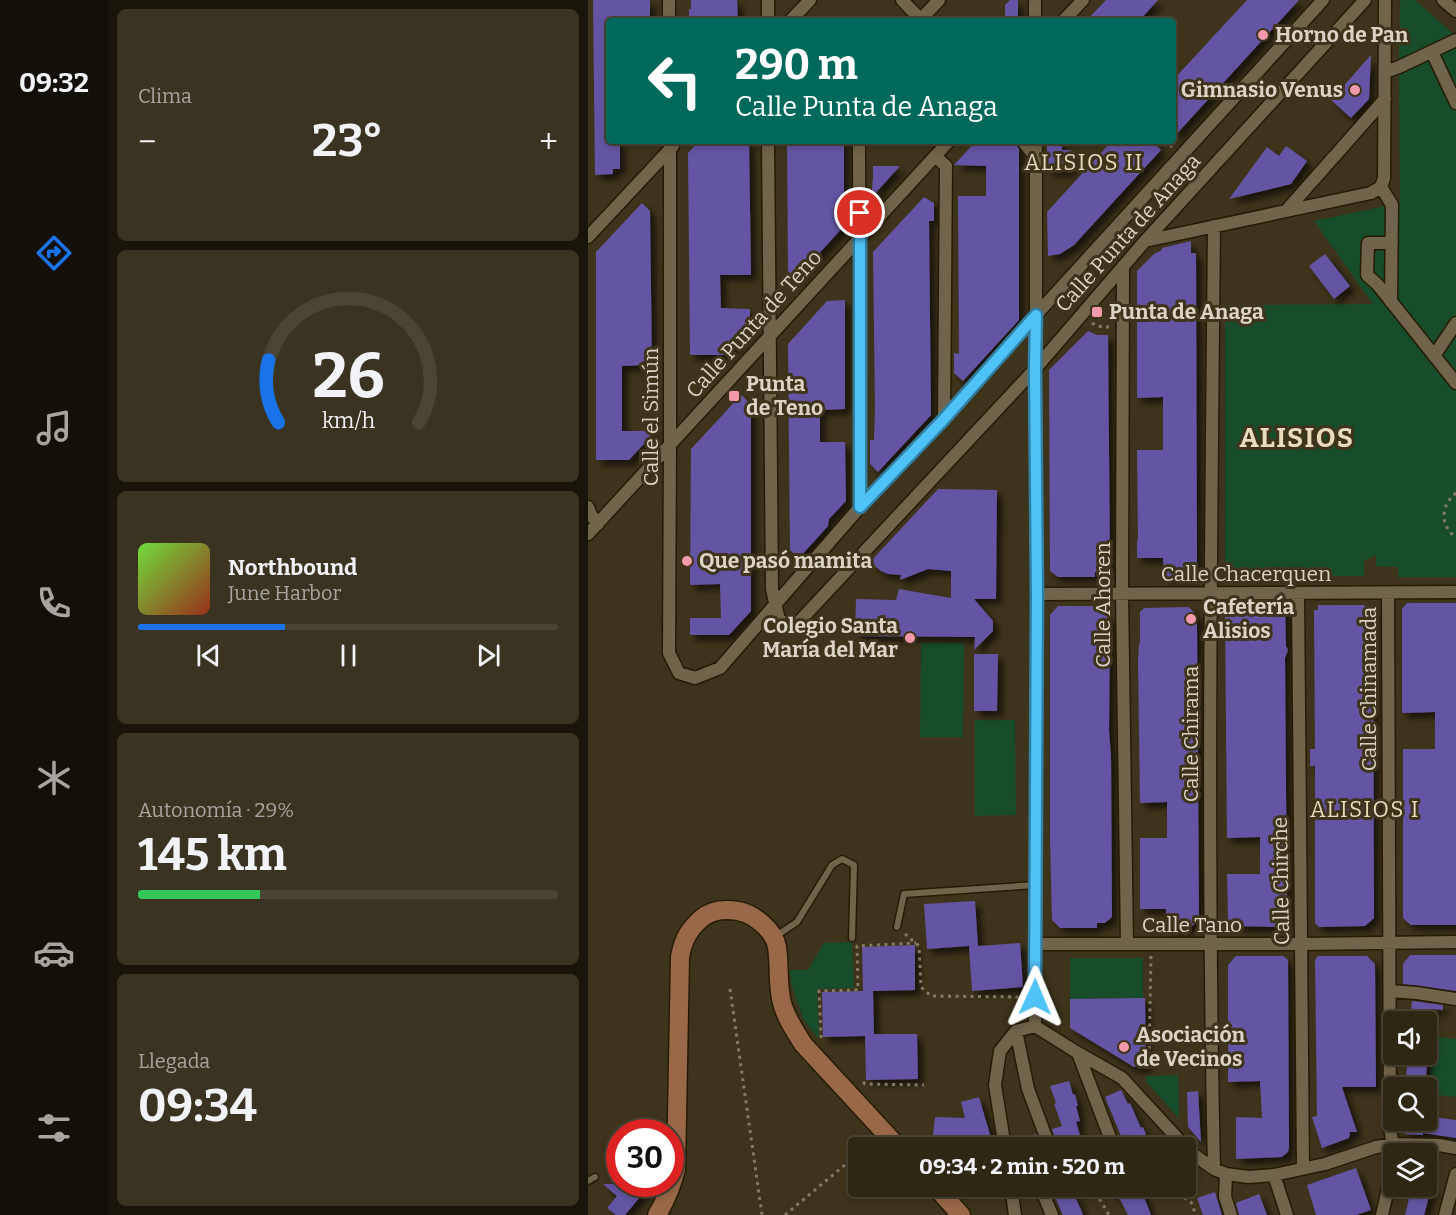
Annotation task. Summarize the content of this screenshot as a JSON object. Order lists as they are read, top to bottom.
{
  "streets": {
    "street": [
      "Calle Punta de Anaga",
      "Calle Punta de Teno",
      "Calle el Simún",
      "Calle Chacerquen",
      "Calle Ahoren",
      "Calle Chinamada",
      "Calle Chirama",
      "Calle Chirche",
      "Calle Tano"
    ]
  },
  "crossings": [
    ["Calle Punta de Anaga", "Calle el Simún"],
    ["Calle Punta de Anaga", "Calle Ahoren"],
    ["Calle Punta de Teno", "Calle el Simún"],
    ["Calle Chacerquen", "Calle Ahoren"],
    ["Calle Chacerquen", "Calle Chinamada"],
    ["Calle Chacerquen", "Calle Chirama"],
    ["Calle Chacerquen", "Calle Chirche"],
    ["Calle Ahoren", "Calle Tano"],
    ["Calle Chinamada", "Calle Tano"],
    ["Calle Chirama", "Calle Tano"],
    ["Calle Chirche", "Calle Tano"]
  ],
  "districts": ["ALISIOS II", "ALISIOS", "ALISIOS I"],
  "places": {
    "other": [
      "Horno de Pan",
      "Gimnasio Venus",
      "Que pasó mamita",
      "Cafetería Alisios",
      "Colegio Santa María del Mar",
      "Asociación de Vecinos"
    ],
    "transit": ["Punta de Anaga", "Punta de Teno"]
  },
  "page": {
    "tabs": "09:32",
    "tile": [
      "Clima",
      ["Autonomía · 29%", "145 km"],
      ["Llegada", "09:34"]
    ],
    "turn": ["290 m", "Calle Punta de Anaga"],
    "heat": ["−", "23°", "+"],
    "song": ["Northbound", "June Harbor"],
    "limit": "30",
    "trip": "09:34 · 2 min · 520 m",
    "gauge": ["26", "km/h"]
  }
}
